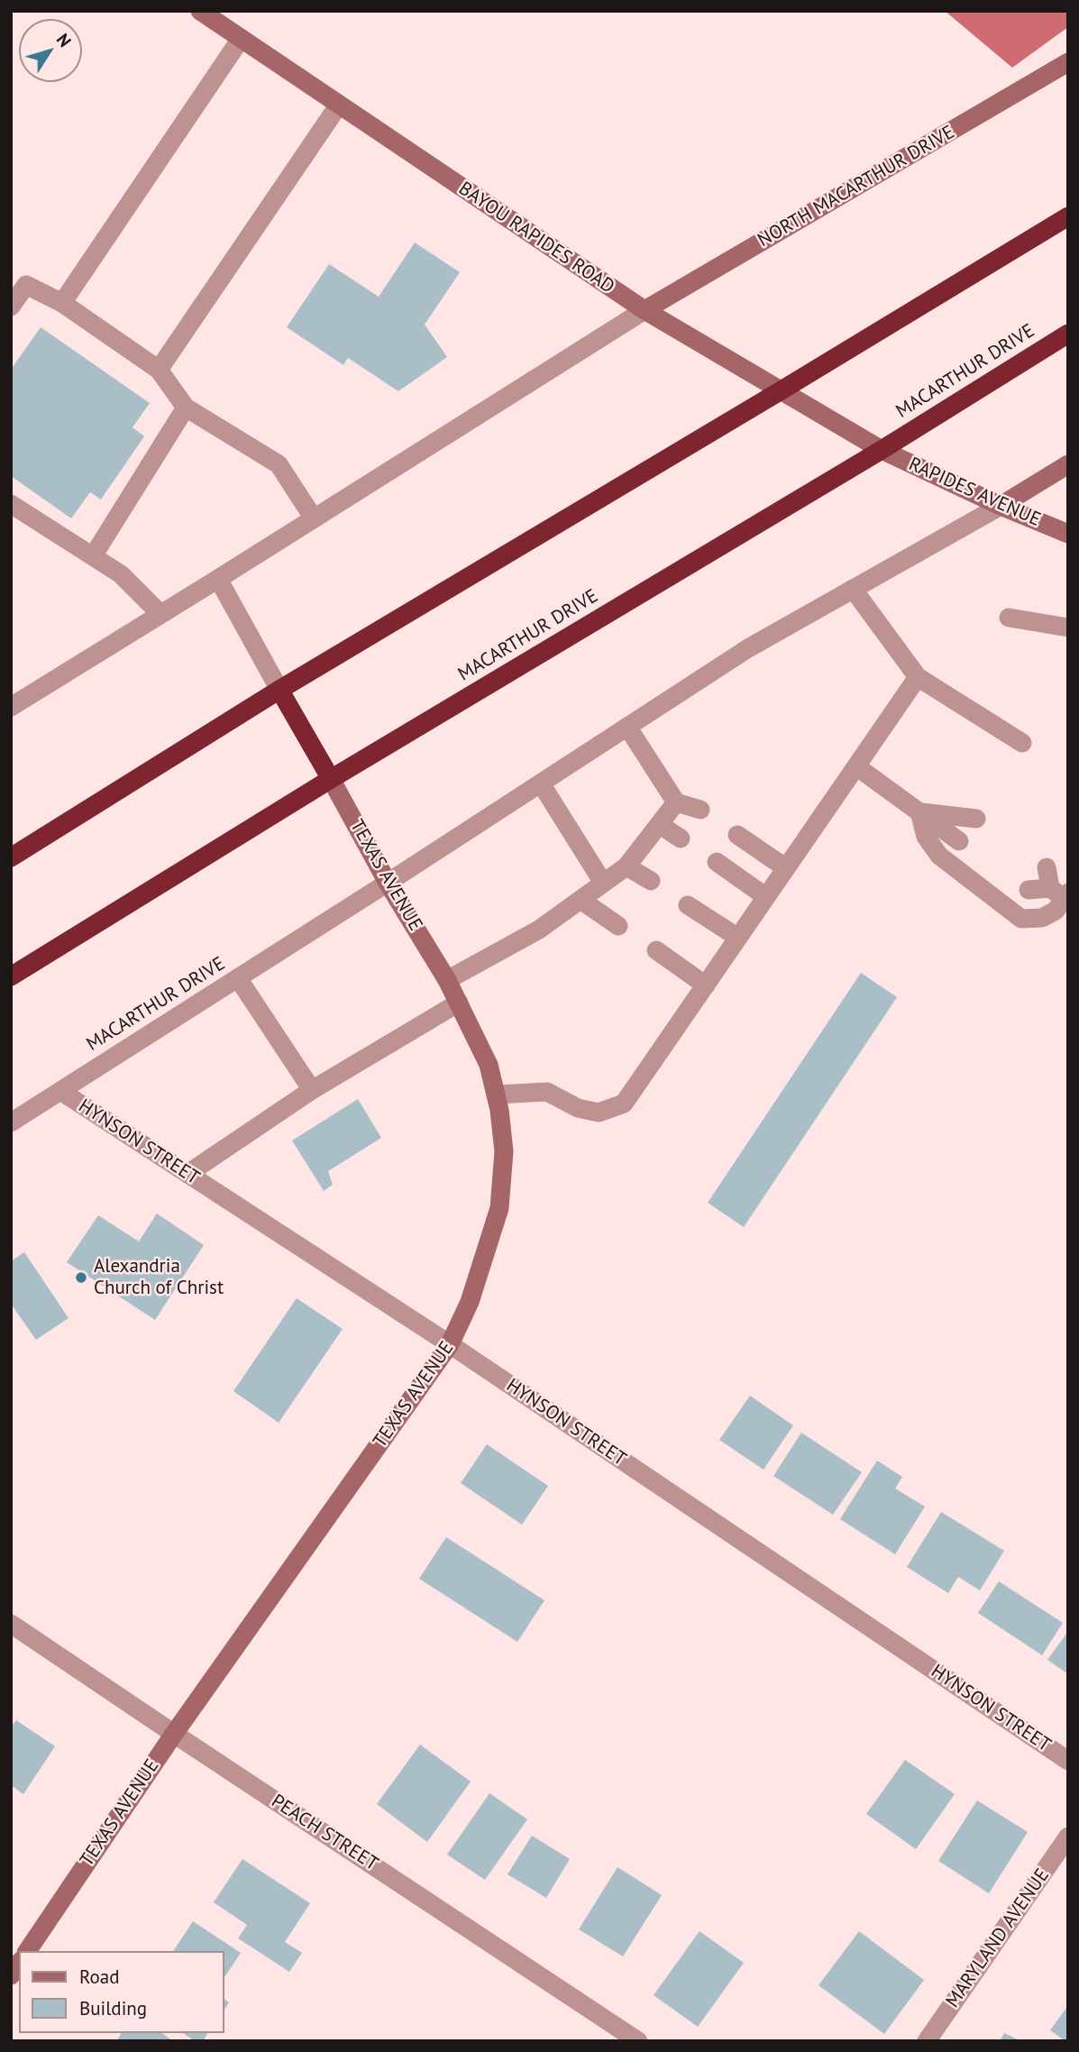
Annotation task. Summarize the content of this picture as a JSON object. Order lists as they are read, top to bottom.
{
  "streets": {
    "highway": ["MACARTHUR DRIVE"],
    "street": [
      "NORTH MACARTHUR DRIVE",
      "BAYOU RAPIDES ROAD",
      "RAPIDES AVENUE",
      "TEXAS AVENUE",
      "HYNSON STREET",
      "PEACH STREET",
      "MARYLAND AVENUE"
    ]
  },
  "crossings": [
    ["NORTH MACARTHUR DRIVE", "BAYOU RAPIDES ROAD"],
    ["BAYOU RAPIDES ROAD", "MACARTHUR DRIVE"],
    ["BAYOU RAPIDES ROAD", "RAPIDES AVENUE"],
    ["MACARTHUR DRIVE", "RAPIDES AVENUE"],
    ["MACARTHUR DRIVE", "TEXAS AVENUE"],
    ["MACARTHUR DRIVE", "HYNSON STREET"],
    ["TEXAS AVENUE", "HYNSON STREET"],
    ["TEXAS AVENUE", "PEACH STREET"]
  ],
  "places": ["Alexandria Church of Christ"],
  "legend": ["Road", "Building"],
  "north": "top right"
}
